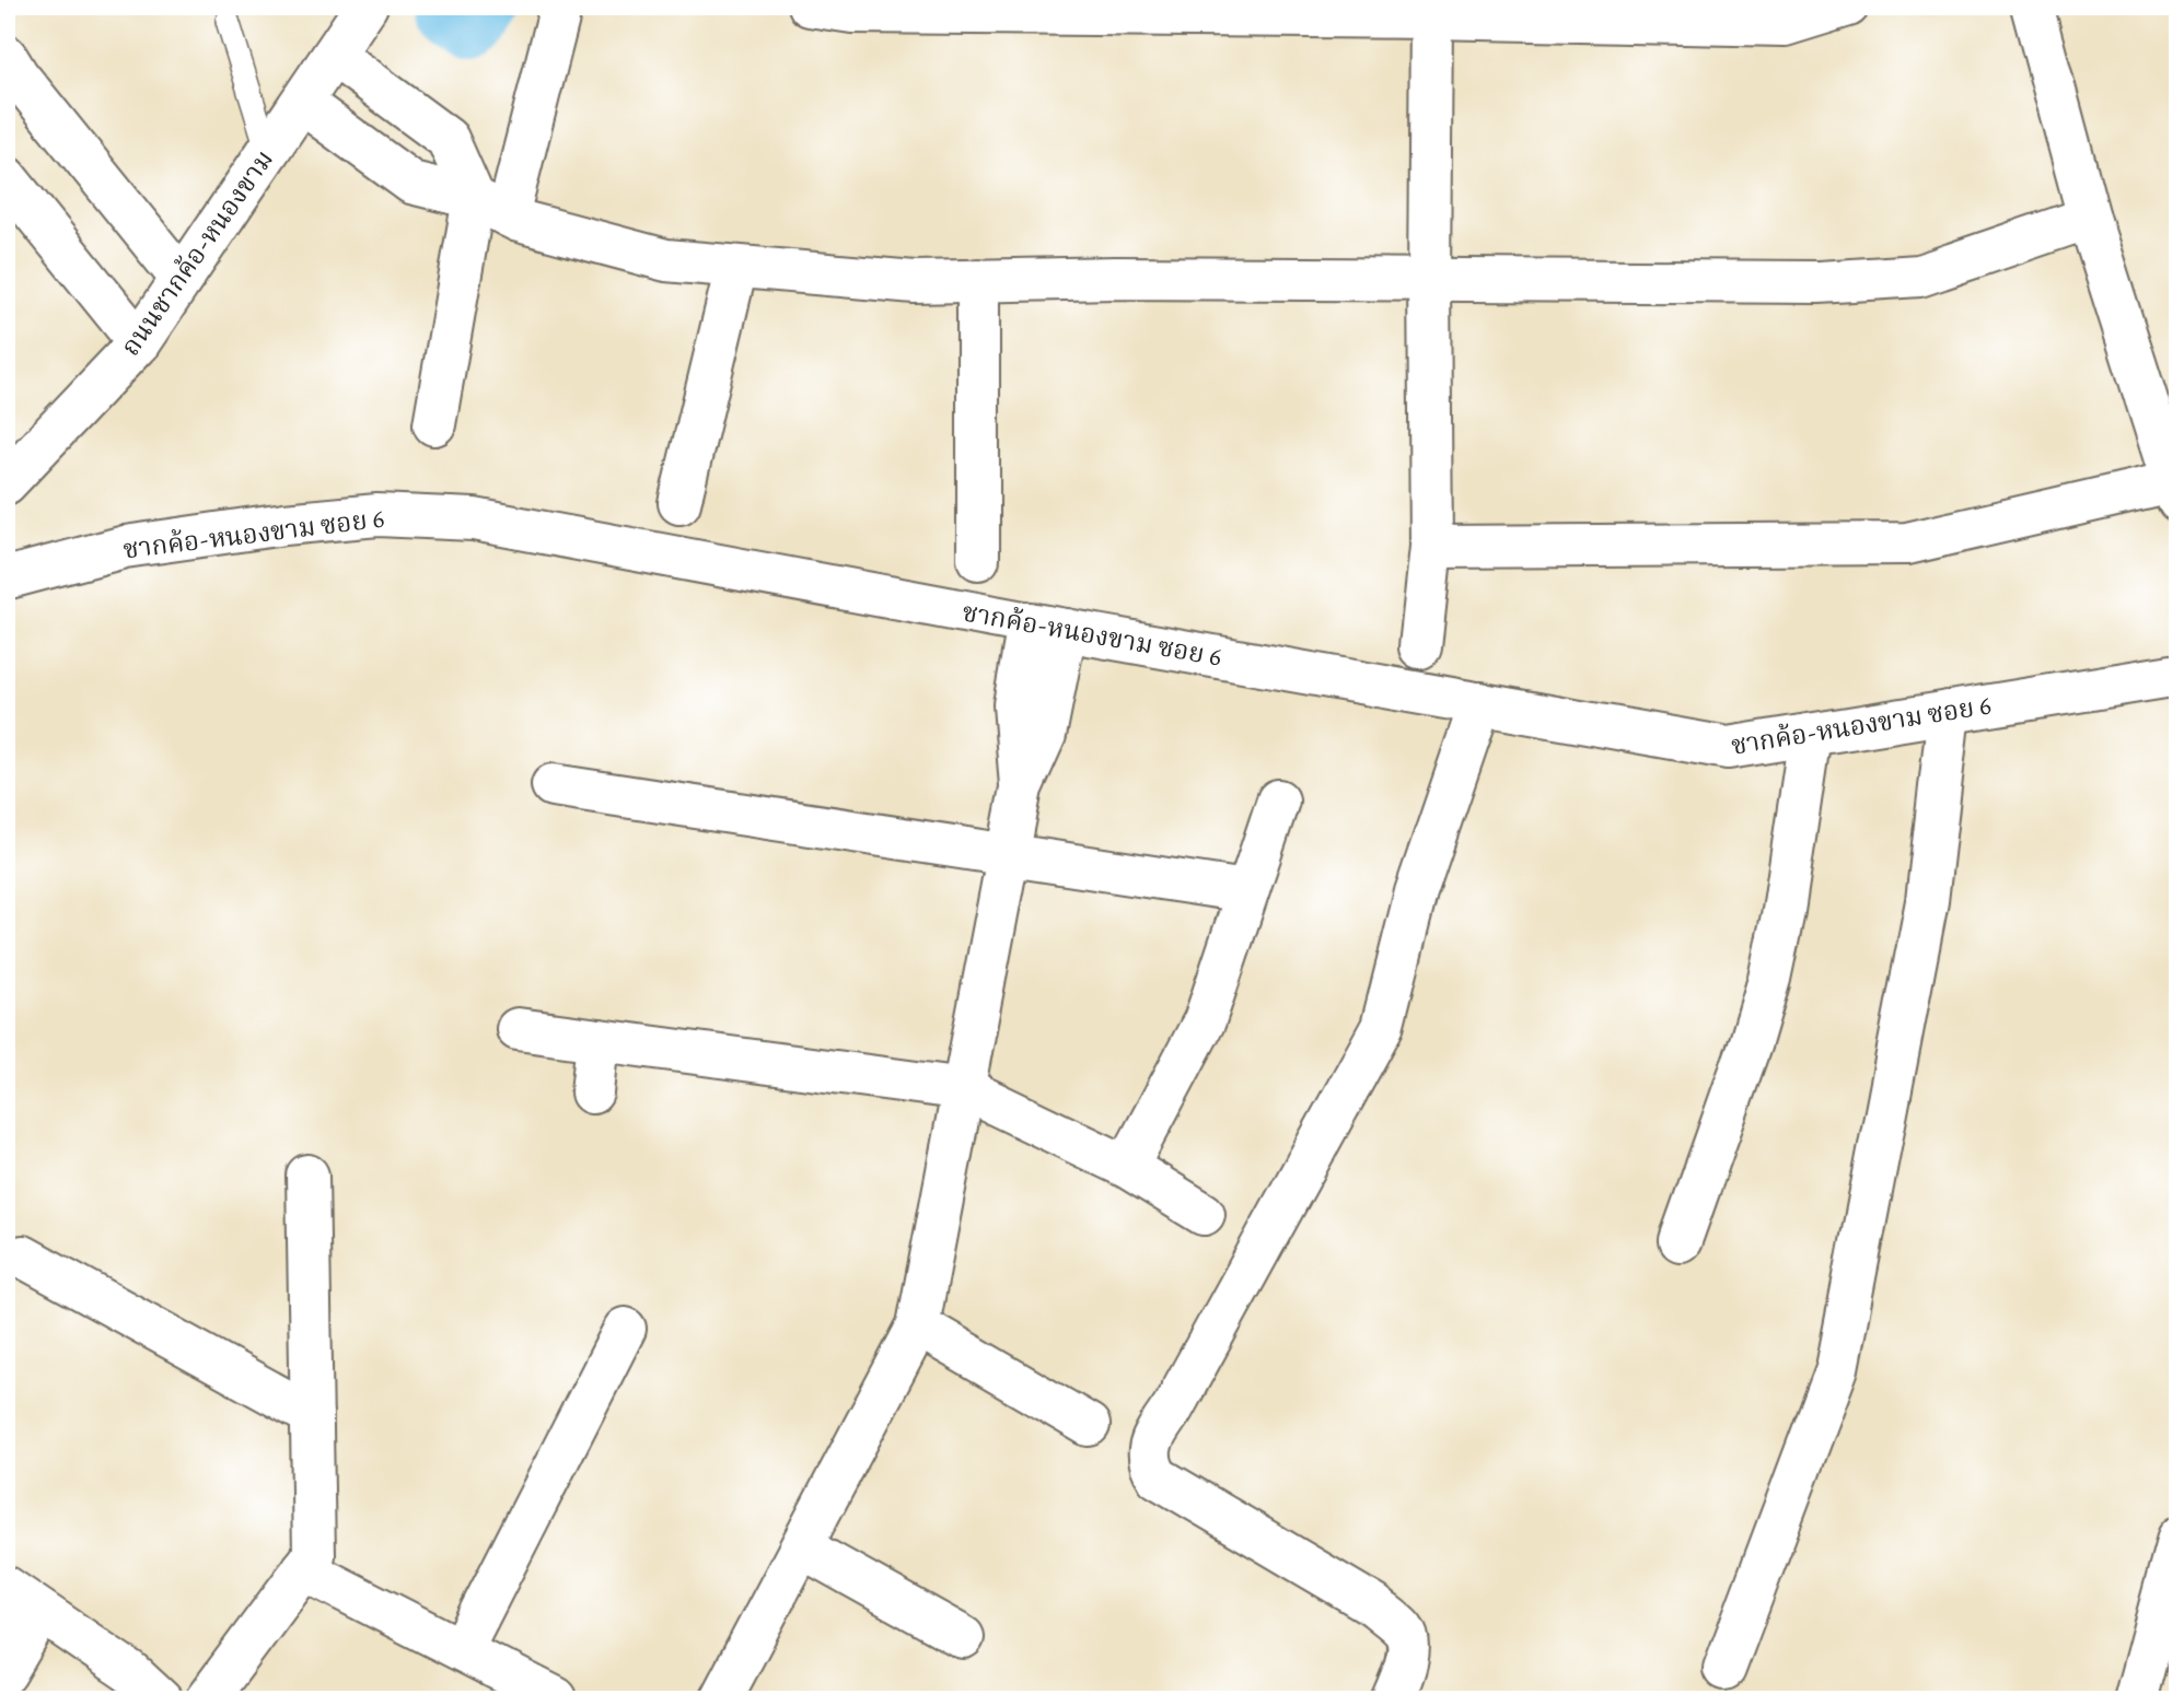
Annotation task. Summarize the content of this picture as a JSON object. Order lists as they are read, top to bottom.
{
  "streets": {
    "street": ["ถนนชากค้อ-หนองขาม", "ชากค้อ-หนองขาม ซอย 6"]
  }
}
